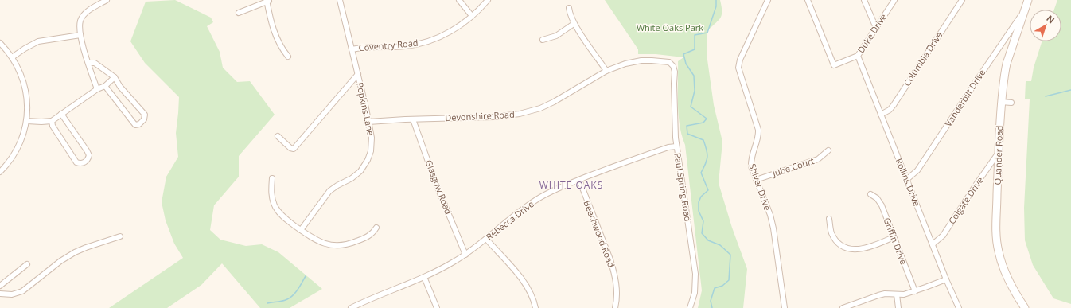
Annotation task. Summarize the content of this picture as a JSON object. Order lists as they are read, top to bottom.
{
  "streets": {
    "street": [
      "Duke Drive",
      "Coventry Road",
      "Columbia Drive",
      "Vanderbilt Drive",
      "Popkins Lane",
      "Devonshire Road",
      "Quander Road",
      "Jube Court",
      "Rollins Drive",
      "Glasgow Road",
      "Paul Spring Road",
      "Shiver Drive",
      "Colgate Drive",
      "Rebecca Drive",
      "Beechwood Road",
      "Griffin Drive"
    ]
  },
  "crossings": [
    ["Duke Drive", "Rollins Drive"],
    ["Coventry Road", "Popkins Lane"],
    ["Columbia Drive", "Rollins Drive"],
    ["Vanderbilt Drive", "Quander Road"],
    ["Vanderbilt Drive", "Rollins Drive"],
    ["Popkins Lane", "Devonshire Road"],
    ["Devonshire Road", "Glasgow Road"],
    ["Devonshire Road", "Paul Spring Road"],
    ["Quander Road", "Colgate Drive"],
    ["Jube Court", "Shiver Drive"],
    ["Rollins Drive", "Colgate Drive"],
    ["Glasgow Road", "Rebecca Drive"],
    ["Paul Spring Road", "Rebecca Drive"],
    ["Rebecca Drive", "Beechwood Road"]
  ],
  "districts": ["WHITE OAKS"],
  "parks": ["White Oaks Park"],
  "north": "top right"
}
